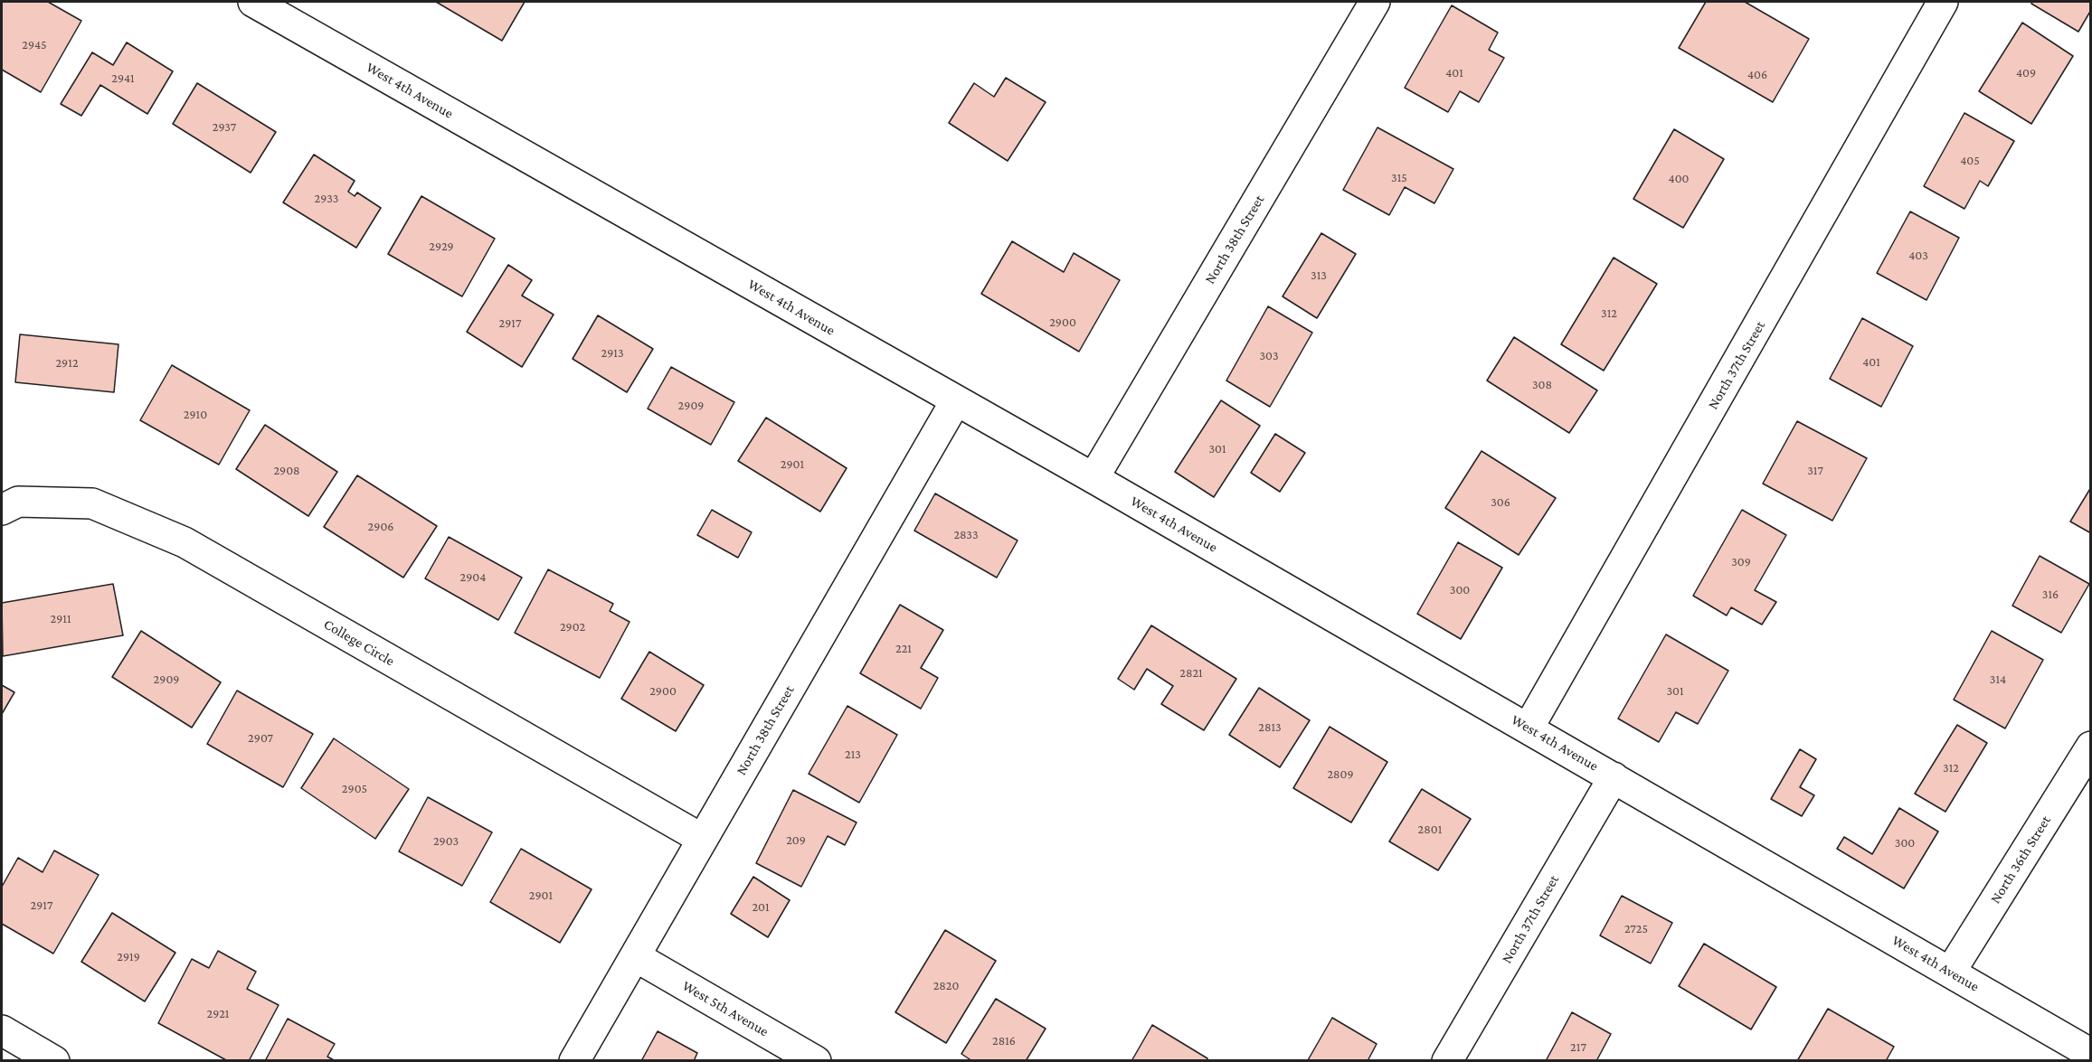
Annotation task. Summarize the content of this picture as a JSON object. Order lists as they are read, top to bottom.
{
  "streets": {
    "street": [
      "West 4th Avenue",
      "North 38th Street",
      "North 37th Street",
      "College Circle",
      "North 36th Street",
      "West 5th Avenue"
    ]
  },
  "crossings": [
    ["West 4th Avenue", "North 38th Street"],
    ["West 4th Avenue", "North 37th Street"],
    ["West 4th Avenue", "North 36th Street"],
    ["North 38th Street", "College Circle"],
    ["North 38th Street", "West 5th Avenue"]
  ],
  "house_numbers": [
    "2945",
    "401",
    "409",
    "406",
    "2941",
    "2937",
    "405",
    "315",
    "400",
    "2933",
    "2929",
    "403",
    "313",
    "312",
    "2900",
    "2917",
    "2913",
    "303",
    "401",
    "2912",
    "308",
    "2909",
    "2910",
    "301",
    "2901",
    "2908",
    "317",
    "306",
    "2906",
    "2833",
    "309",
    "2904",
    "300",
    "316",
    "2911",
    "2902",
    "221",
    "2821",
    "2909",
    "314",
    "2900",
    "301",
    "2813",
    "2907",
    "213",
    "312",
    "2809",
    "2905",
    "2801",
    "209",
    "2903",
    "300",
    "2901",
    "2917",
    "201",
    "2725",
    "2919",
    "2820",
    "2921",
    "2816",
    "217"
  ]
}
